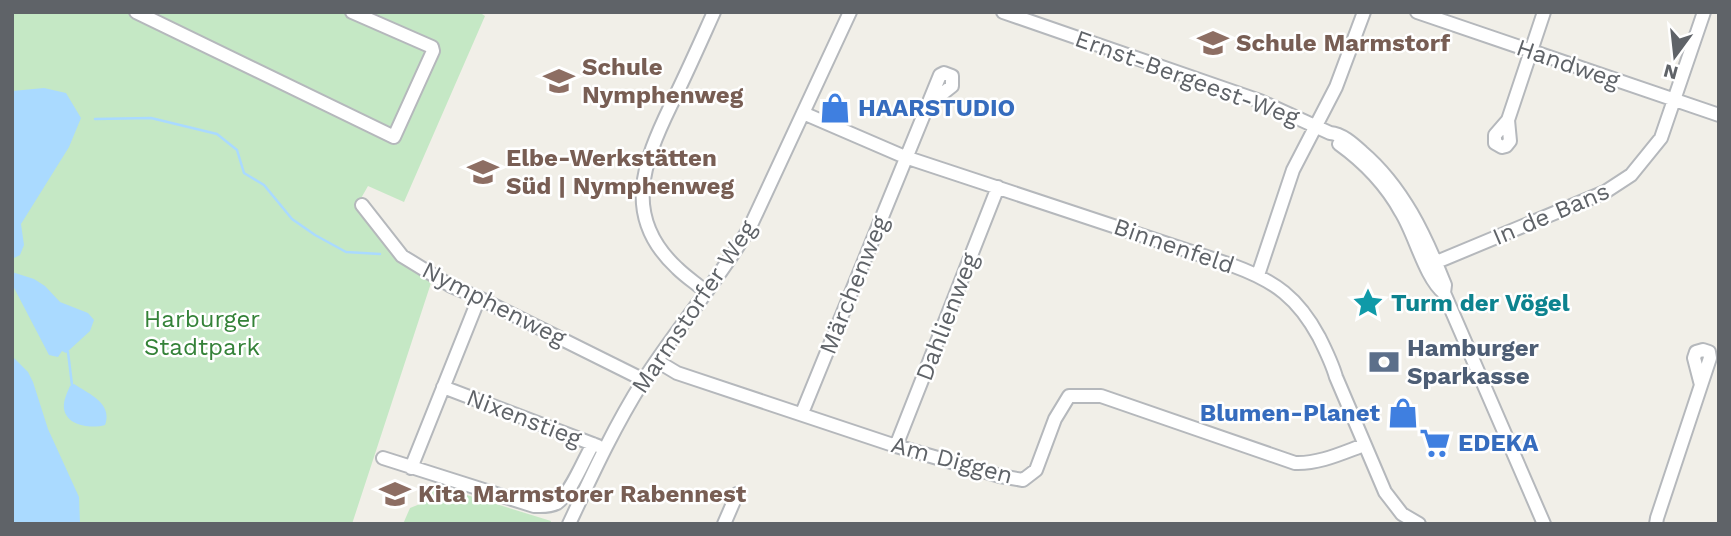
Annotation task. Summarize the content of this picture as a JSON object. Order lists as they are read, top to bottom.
{
  "streets": {
    "street": [
      "Handweg",
      "Ernst-Bergeest-Weg",
      "In de Bans",
      "Binnenfeld",
      "Märchenweg",
      "Nymphenweg",
      "Marmstorfer Weg",
      "Dahlienweg",
      "Nixenstieg",
      "Am Diggen"
    ]
  },
  "crossings": [
    ["Handweg", "In de Bans"],
    ["Ernst-Bergeest-Weg", "In de Bans"],
    ["Binnenfeld", "Märchenweg"],
    ["Binnenfeld", "Marmstorfer Weg"],
    ["Binnenfeld", "Dahlienweg"],
    ["Binnenfeld", "Am Diggen"],
    ["Märchenweg", "Am Diggen"],
    ["Nymphenweg", "Marmstorfer Weg"],
    ["Marmstorfer Weg", "Nixenstieg"],
    ["Marmstorfer Weg", "Am Diggen"],
    ["Dahlienweg", "Am Diggen"]
  ],
  "parks": ["Harburger Stadtpark"],
  "places": {
    "school or university": [
      "Schule Marmstorf",
      "Schule Nymphenweg",
      "Elbe-Werkstätten Süd | Nymphenweg",
      "Kita Marmstorer Rabennest"
    ],
    "shop": ["HAARSTUDIO", "Blumen-Planet"],
    "place": ["Turm der Vögel"],
    "bank": ["Hamburger Sparkasse"],
    "supermarket": ["EDEKA"]
  },
  "north": "bottom"
}
